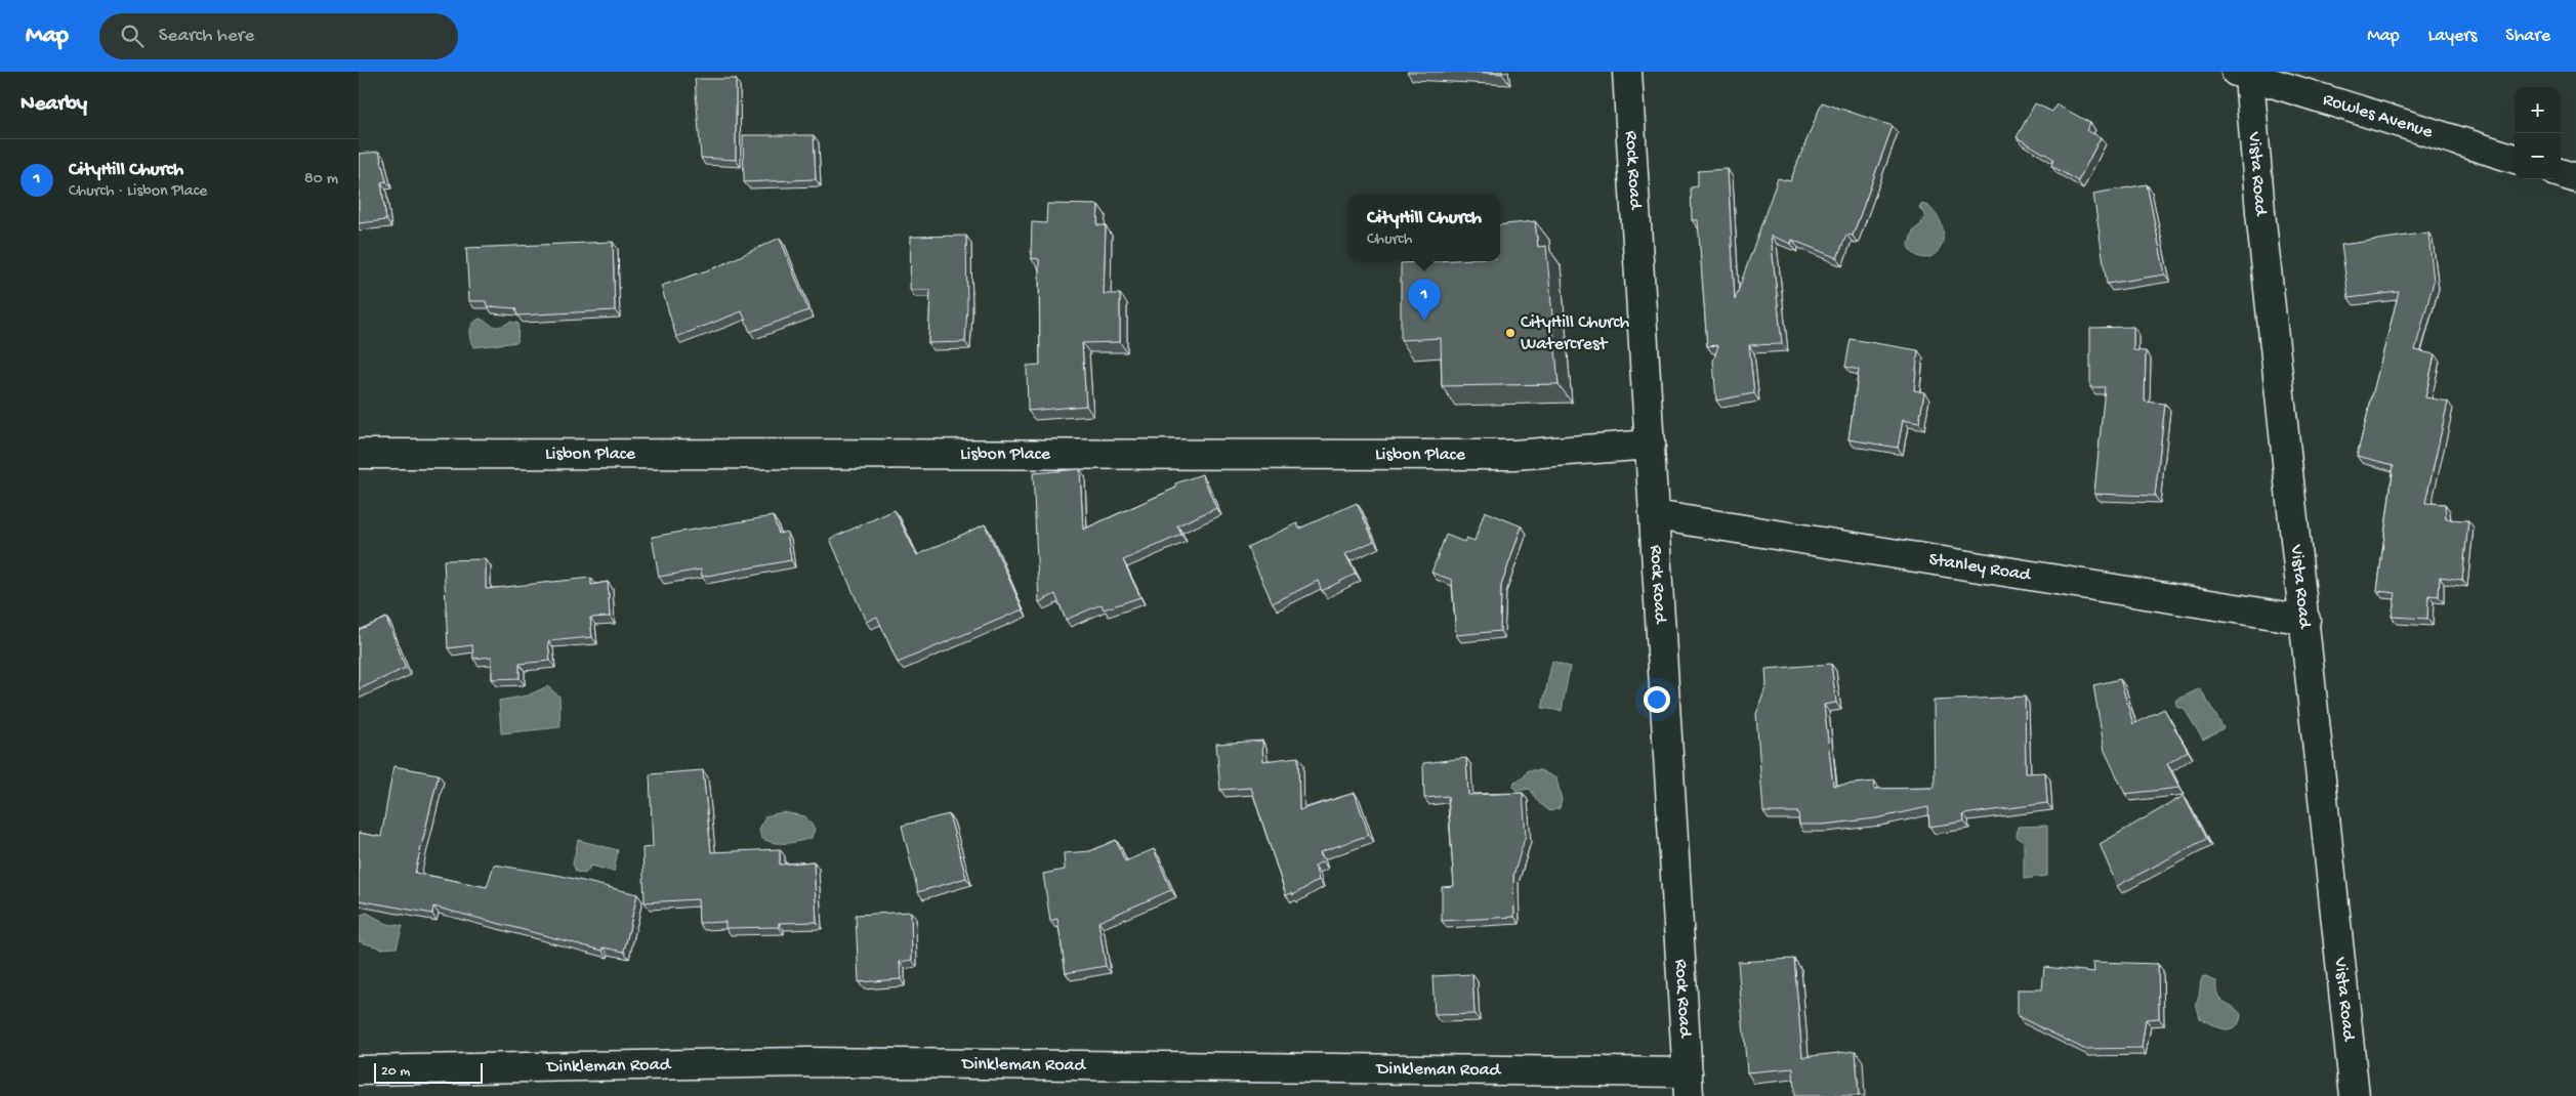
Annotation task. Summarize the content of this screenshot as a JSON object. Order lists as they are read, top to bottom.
{
  "streets": {
    "street": [
      "Rowles Avenue",
      "Rock Road",
      "Vista Road",
      "Lisbon Place",
      "Stanley Road",
      "Dinkleman Road"
    ]
  },
  "crossings": [
    ["Rowles Avenue", "Vista Road"],
    ["Rock Road", "Lisbon Place"],
    ["Rock Road", "Stanley Road"],
    ["Rock Road", "Dinkleman Road"],
    ["Vista Road", "Stanley Road"]
  ],
  "places": ["CityHill Church Watercrest"],
  "scale_bar": "20 m",
  "page": {
    "header": "Map",
    "search": "Search here",
    "nav": ["Map", "Layers", "Share"],
    "heading": "Nearby",
    "map_buttons": ["+", "−"],
    "list": [
      {
        "mark": "1",
        "name": "CityHill Church",
        "note": "Church · Lisbon Place",
        "value": "80 m"
      }
    ],
    "popup": ["CityHill Church", "Church"],
    "pins": "1",
    "scale": "20 m"
  }
}
